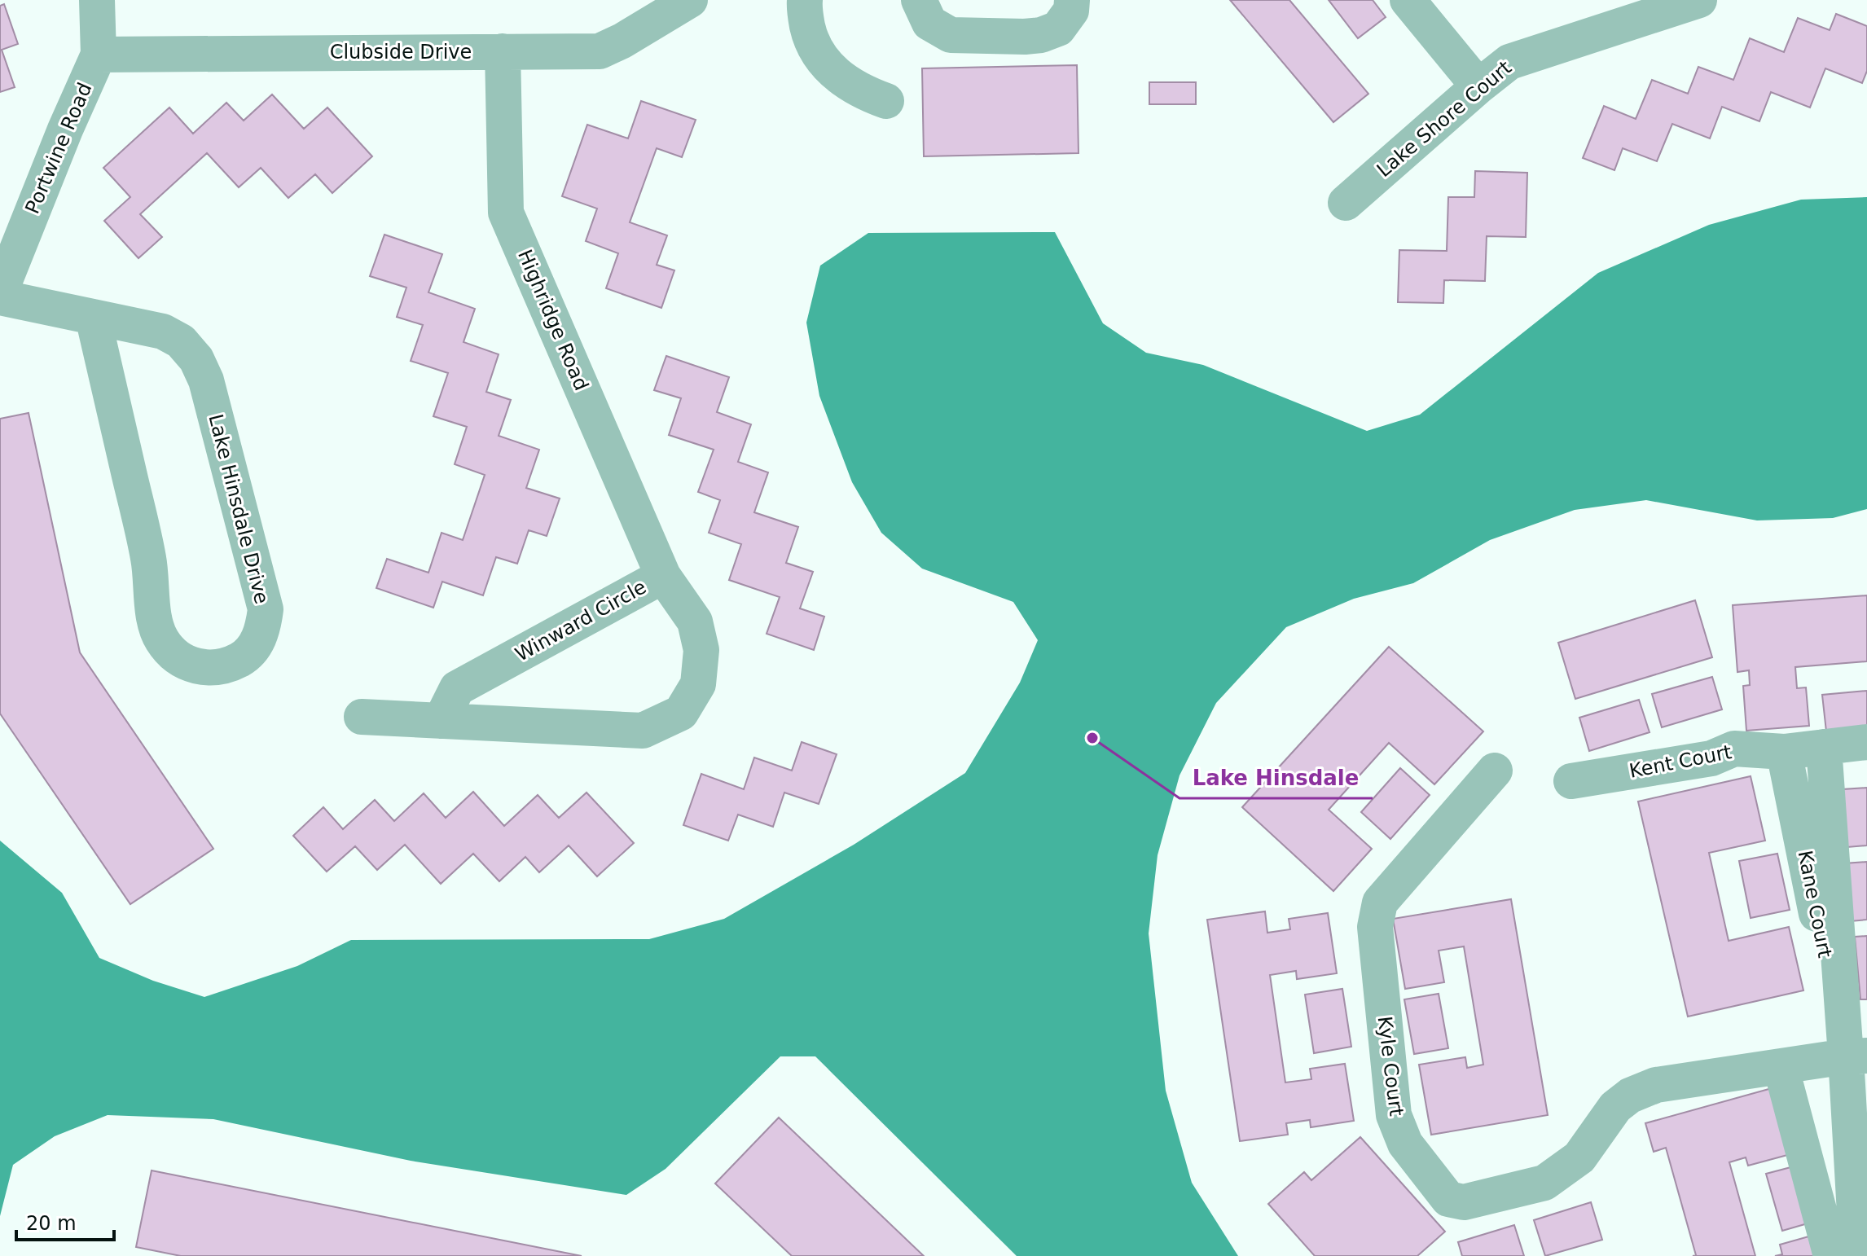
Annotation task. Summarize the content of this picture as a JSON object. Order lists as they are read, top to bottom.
{
  "streets": {
    "street": [
      "Clubside Drive",
      "Lake Shore Court",
      "Portwine Road",
      "Highridge Road",
      "Lake Hinsdale Drive",
      "Winward Circle",
      "Kent Court",
      "Kane Court",
      "Kyle Court"
    ]
  },
  "crossings": [
    ["Clubside Drive", "Portwine Road"],
    ["Clubside Drive", "Highridge Road"],
    ["Portwine Road", "Lake Hinsdale Drive"],
    ["Highridge Road", "Winward Circle"],
    ["Kent Court", "Kane Court"],
    ["Kane Court", "Kyle Court"]
  ],
  "places": ["Lake Hinsdale"],
  "scale_bar": "20 m"
}
